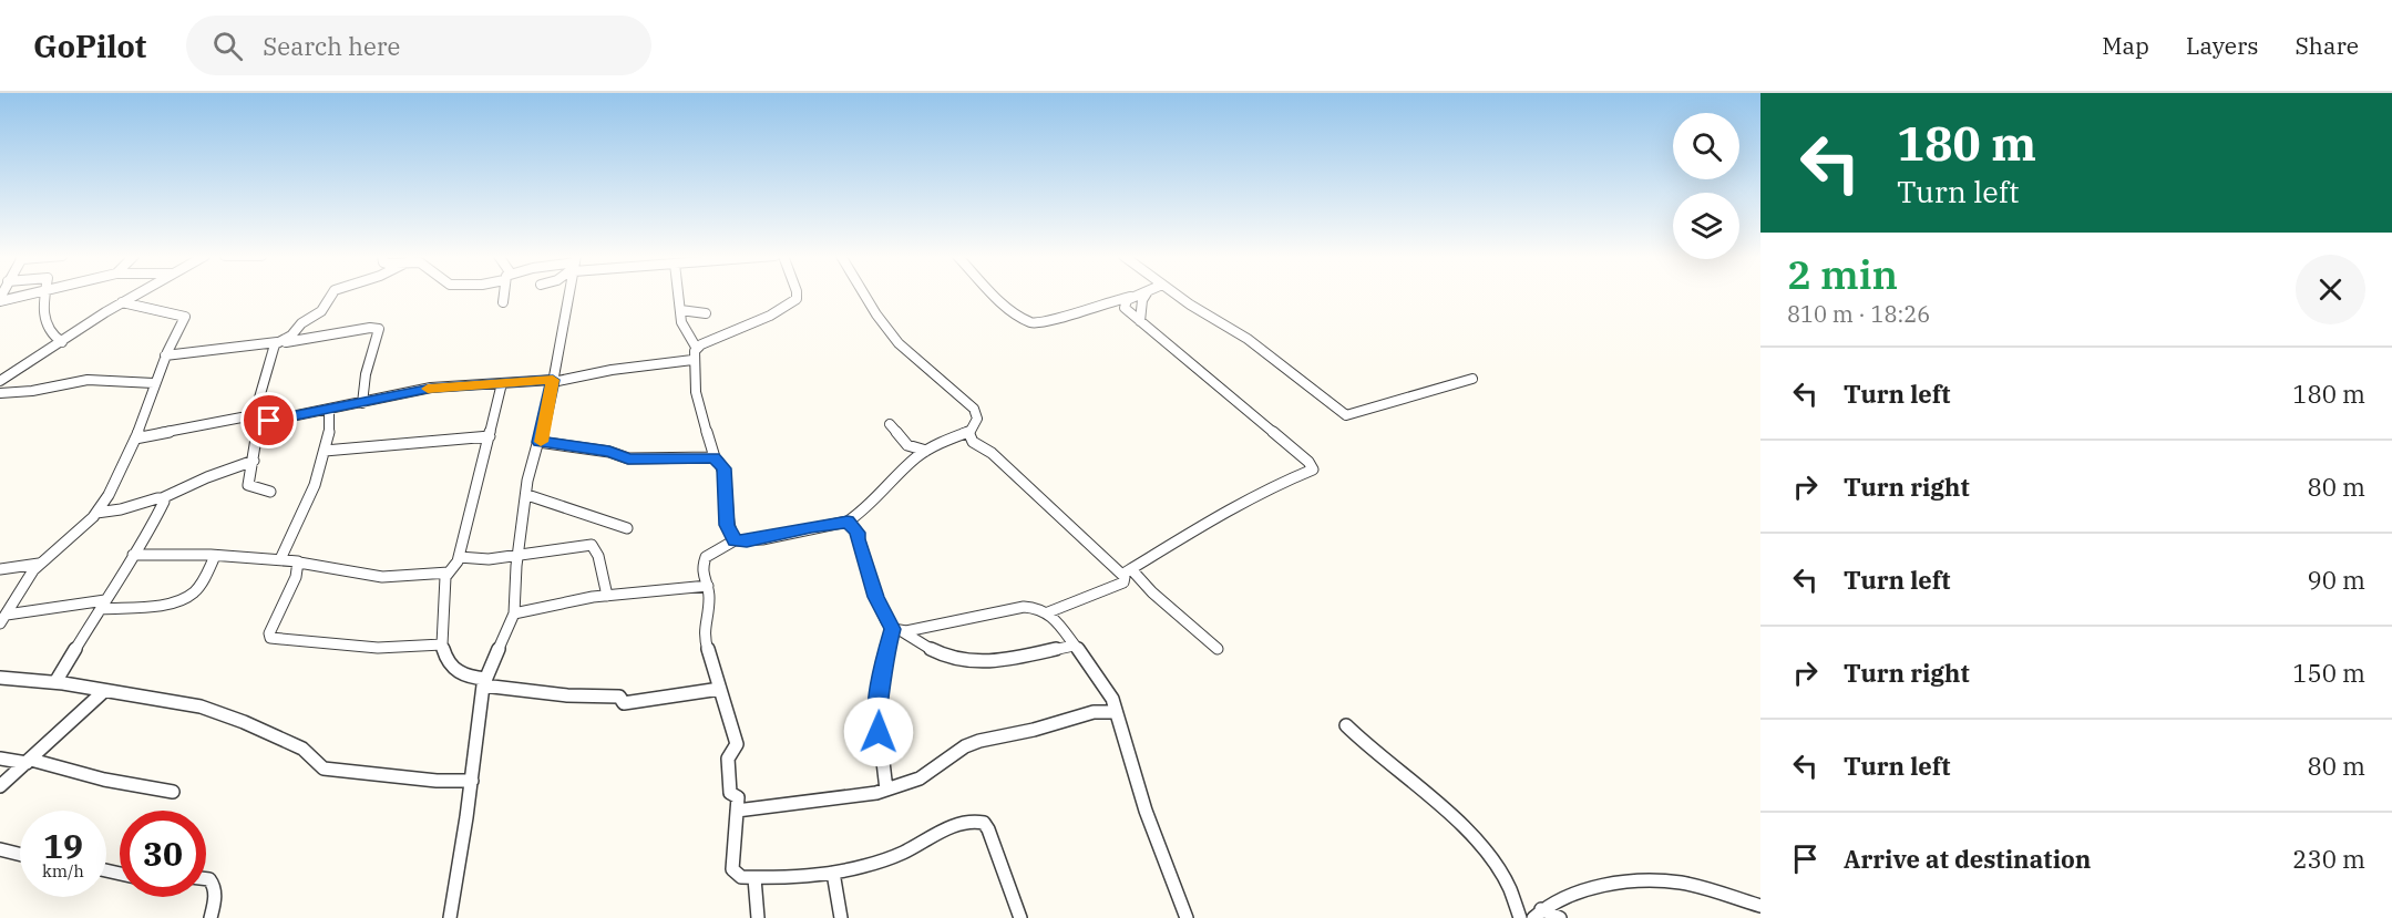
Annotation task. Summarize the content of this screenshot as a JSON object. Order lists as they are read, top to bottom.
{
  "page": {
    "header": "GoPilot",
    "search": "Search here",
    "nav": ["Map", "Layers", "Share"],
    "turn": ["180 m", "Turn left"],
    "heading": ["2 min", "810 m · 18:26"],
    "list": [
      {
        "name": "Turn left",
        "value": "180 m"
      },
      {
        "name": "Turn right",
        "value": "80 m"
      },
      {
        "name": "Turn left",
        "value": "90 m"
      },
      {
        "name": "Turn right",
        "value": "150 m"
      },
      {
        "name": "Turn left",
        "value": "80 m"
      },
      {
        "name": "Arrive at destination",
        "value": "230 m"
      }
    ],
    "speed": "19 km/h",
    "limit": "30"
  }
}
